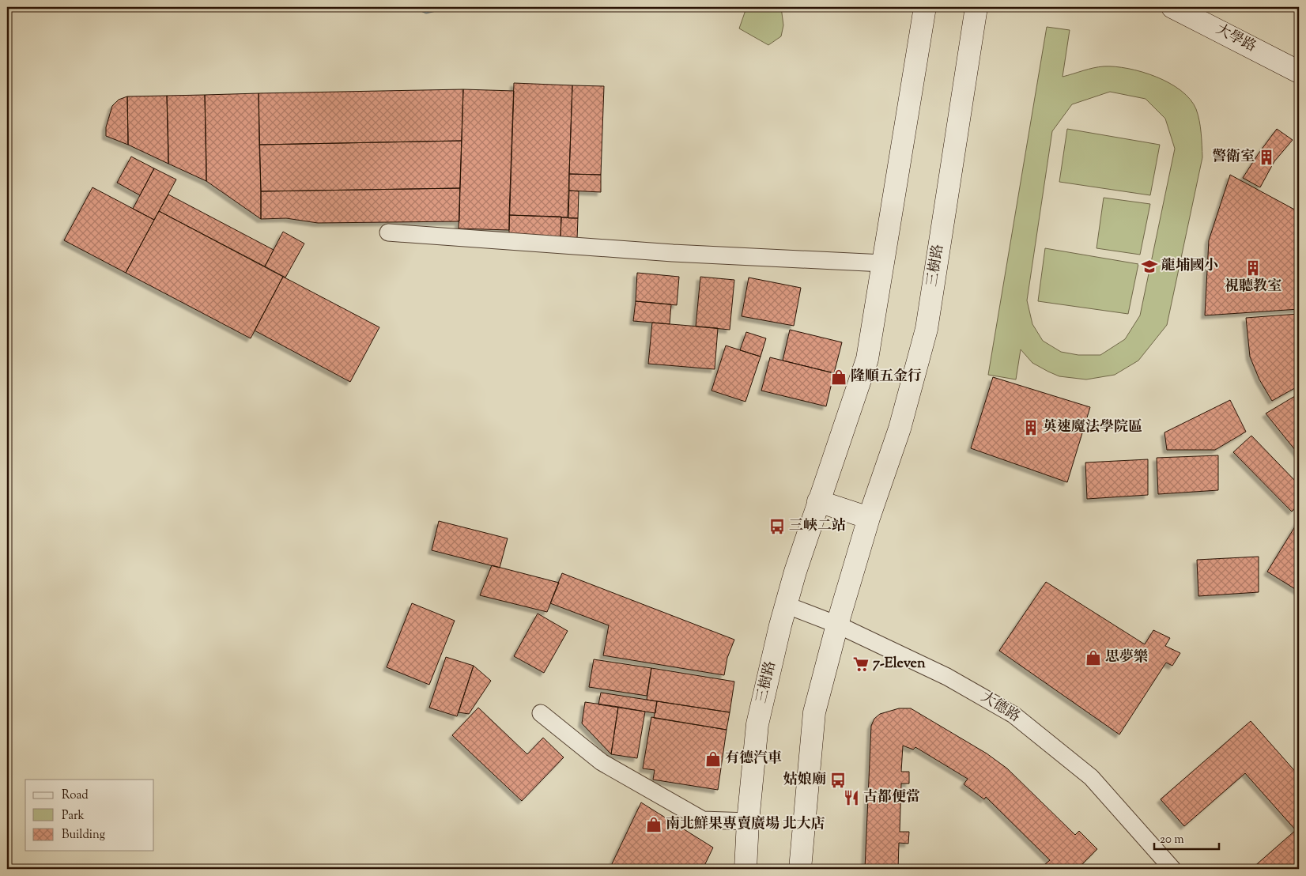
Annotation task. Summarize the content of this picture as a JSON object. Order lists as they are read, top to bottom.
{
  "streets": {
    "street": ["大學路", "三樹路", "大德路"]
  },
  "crossings": [
    ["三樹路", "大德路"]
  ],
  "places": {
    "building": ["警衛室", "視聽教室", "英速魔法學院區"],
    "school or university": ["龍埔國小"],
    "shop": [
      "隆順五金行",
      "思夢樂",
      "有德汽車",
      "南北鮮果專賣廣場 北大店"
    ],
    "bus stop": ["三峽二站", "姑娘廟"],
    "supermarket": ["7-Eleven"],
    "restaurant": ["古都便當"]
  },
  "legend": ["Road", "Park", "Building"],
  "scale_bar": "20 m"
}
